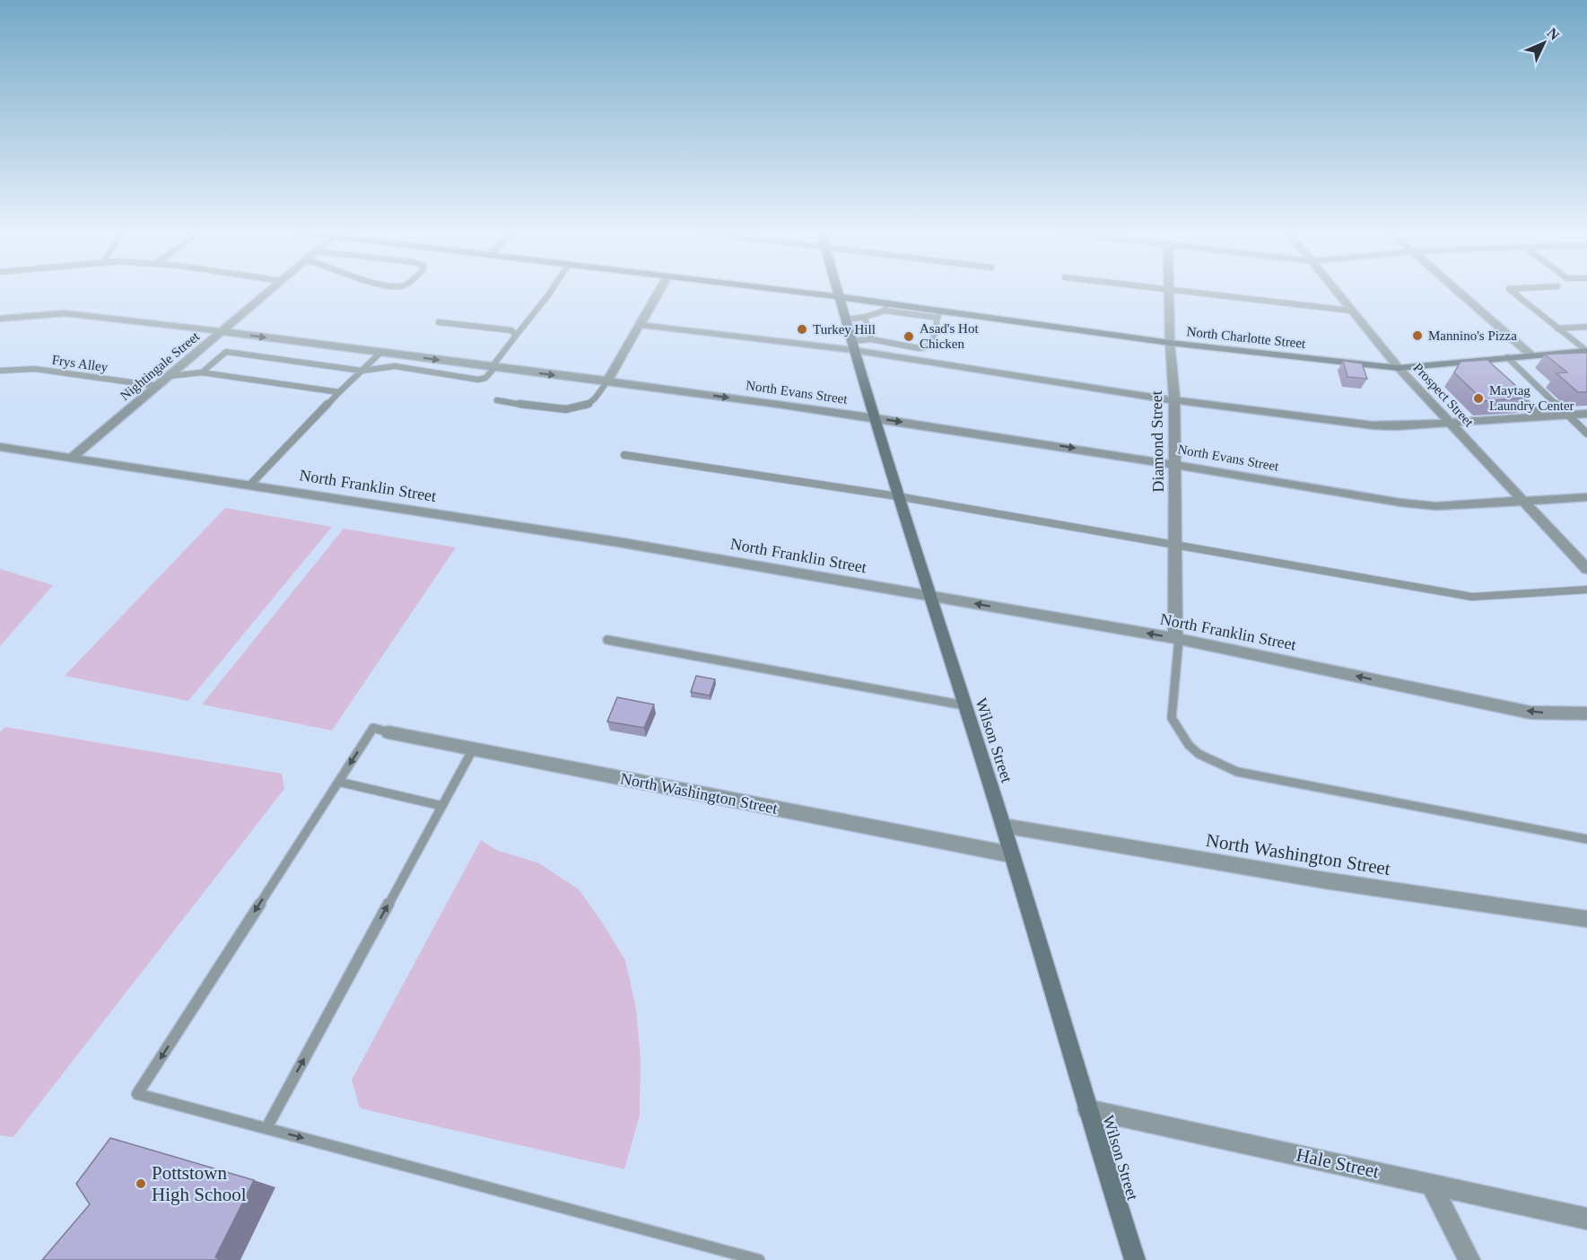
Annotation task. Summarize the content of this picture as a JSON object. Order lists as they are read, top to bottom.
{
  "streets": {
    "main road": ["North Charlotte Street", "Wilson Street"],
    "street": [
      "Nightingale Street",
      "North Evans Street",
      "Prospect Street",
      "Diamond Street",
      "North Franklin Street",
      "North Washington Street",
      "Hale Street"
    ],
    "lane": ["Frys Alley"]
  },
  "crossings": [
    ["North Charlotte Street", "Prospect Street"],
    ["North Charlotte Street", "Diamond Street"],
    ["North Charlotte Street", "Wilson Street"],
    ["Frys Alley", "Nightingale Street"],
    ["Nightingale Street", "North Evans Street"],
    ["Nightingale Street", "North Franklin Street"],
    ["North Evans Street", "Prospect Street"],
    ["North Evans Street", "Diamond Street"],
    ["North Evans Street", "Wilson Street"],
    ["Diamond Street", "North Franklin Street"],
    ["North Franklin Street", "Wilson Street"],
    ["Wilson Street", "North Washington Street"],
    ["Wilson Street", "Hale Street"]
  ],
  "one_way": ["North Franklin Street"],
  "places": [
    "Turkey Hill",
    "Mannino's Pizza",
    "Asad's Hot Chicken",
    "Maytag Laundry Center",
    "Pottstown High School"
  ],
  "north": "top right"
}
